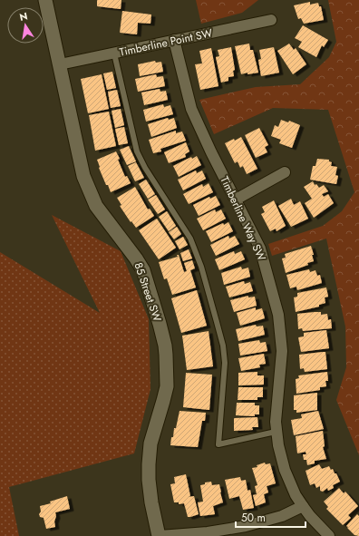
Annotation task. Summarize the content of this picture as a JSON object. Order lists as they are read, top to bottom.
{
  "streets": {
    "street": ["Timberline Point SW", "Timberline Way SW", "85 Street SW"]
  },
  "crossings": [
    ["Timberline Point SW", "Timberline Way SW"],
    ["Timberline Point SW", "85 Street SW"]
  ],
  "scale_bar": "50 m",
  "north": "top"
}
